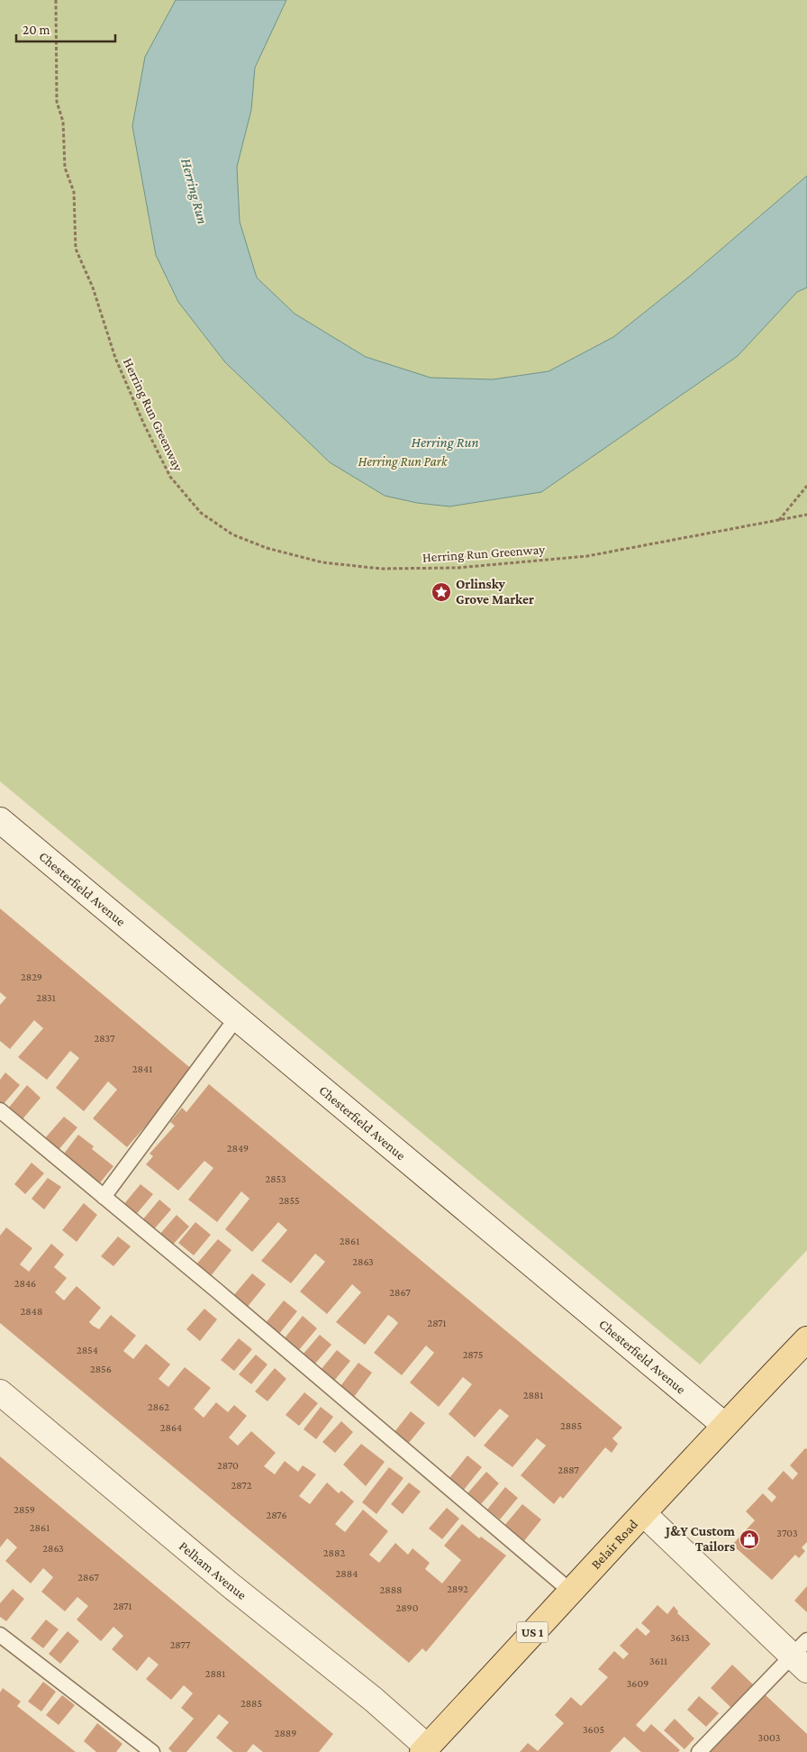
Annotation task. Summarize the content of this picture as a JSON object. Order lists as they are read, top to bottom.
{
  "streets": {
    "main road": ["Belair Road", "US 1"],
    "street": ["Chesterfield Avenue", "Pelham Avenue"],
    "path": ["Herring Run Greenway"]
  },
  "crossings": [
    ["Chesterfield Avenue", "Belair Road"],
    ["Belair Road", "Pelham Avenue"]
  ],
  "water": ["Herring Run"],
  "parks": ["Herring Run Park"],
  "places": {
    "place": ["Orlinsky Grove Marker"],
    "shop": ["J&Y Custom Tailors"]
  },
  "house_numbers": [
    "2829",
    "2831",
    "2837",
    "2841",
    "2849",
    "2853",
    "2855",
    "2861",
    "2863",
    "2846",
    "2867",
    "2848",
    "2871",
    "2854",
    "2875",
    "2856",
    "2881",
    "2862",
    "2885",
    "2864",
    "2870",
    "2887",
    "2872",
    "2859",
    "2876",
    "2861",
    "3703",
    "2863",
    "2882",
    "2884",
    "2867",
    "2892",
    "2888",
    "2871",
    "2890",
    "3613",
    "2877",
    "3611",
    "2881",
    "3609",
    "2885",
    "3605",
    "2889",
    "3003"
  ],
  "scale_bar": "20 m"
}
